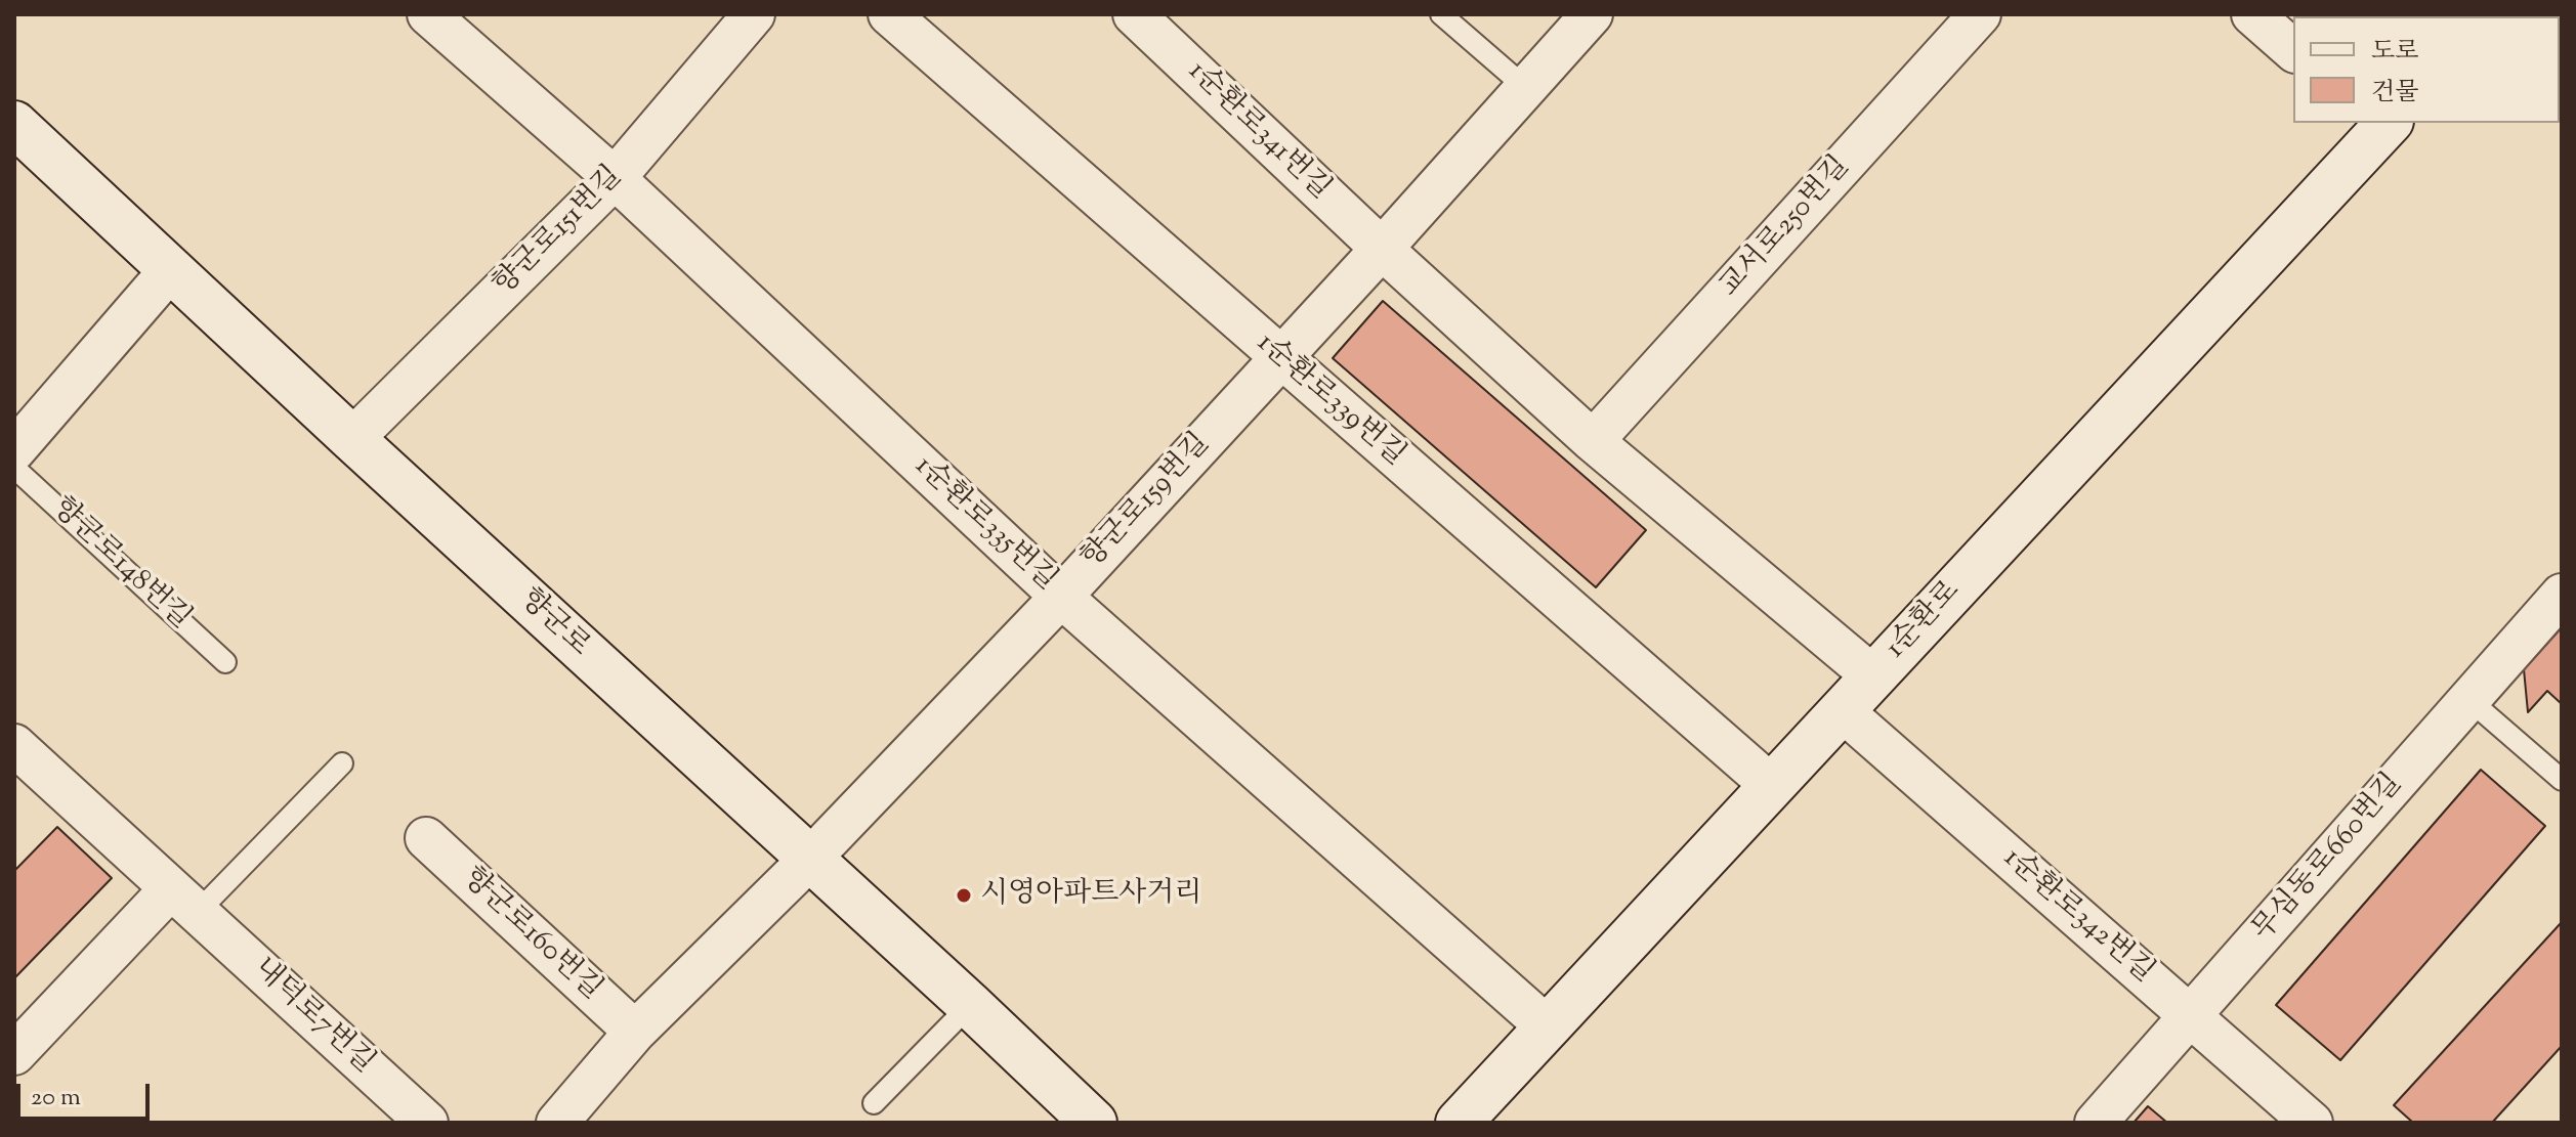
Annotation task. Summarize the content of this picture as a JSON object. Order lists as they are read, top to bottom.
{
  "streets": {
    "street": [
      "1순환로341번길",
      "교서로250번길",
      "향군로151번길",
      "1순환로339번길",
      "향군로159번길",
      "1순환로335번길",
      "1순환로",
      "향군로",
      "무심동로660번길",
      "1순환로342번길",
      "향군로160번길",
      "내덕로7번길"
    ],
    "lane": ["향군로148번길"]
  },
  "crossings": [
    ["1순환로341번길", "교서로250번길"],
    ["1순환로341번길", "향군로159번길"],
    ["1순환로341번길", "1순환로"],
    ["향군로151번길", "1순환로335번길"],
    ["향군로151번길", "향군로"],
    ["1순환로339번길", "향군로159번길"],
    ["1순환로339번길", "1순환로"],
    ["향군로159번길", "1순환로335번길"],
    ["향군로159번길", "향군로"],
    ["1순환로335번길", "1순환로"],
    ["1순환로", "1순환로342번길"],
    ["무심동로660번길", "1순환로342번길"]
  ],
  "places": ["시영아파트사거리"],
  "legend": ["도로", "건물"],
  "scale_bar": "20 m"
}
